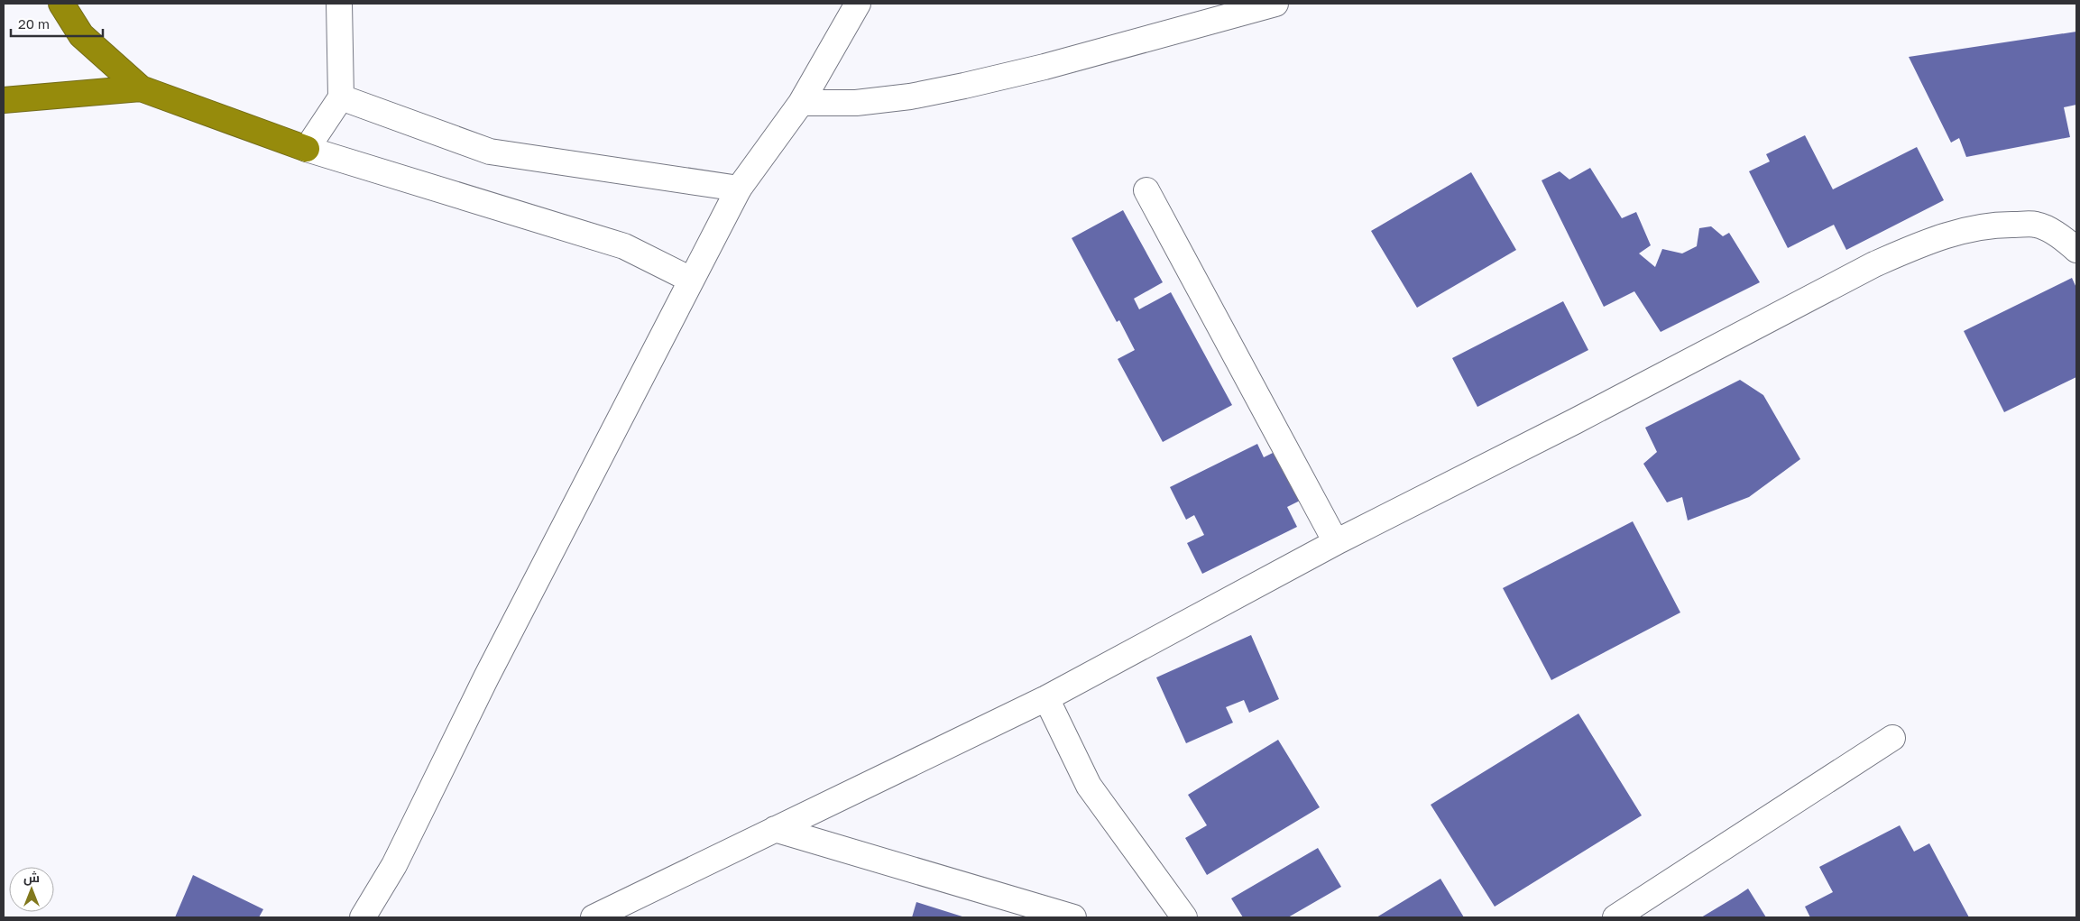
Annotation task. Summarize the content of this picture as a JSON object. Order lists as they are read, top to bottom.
{
  "scale_bar": "20 m",
  "north": "top"
}
